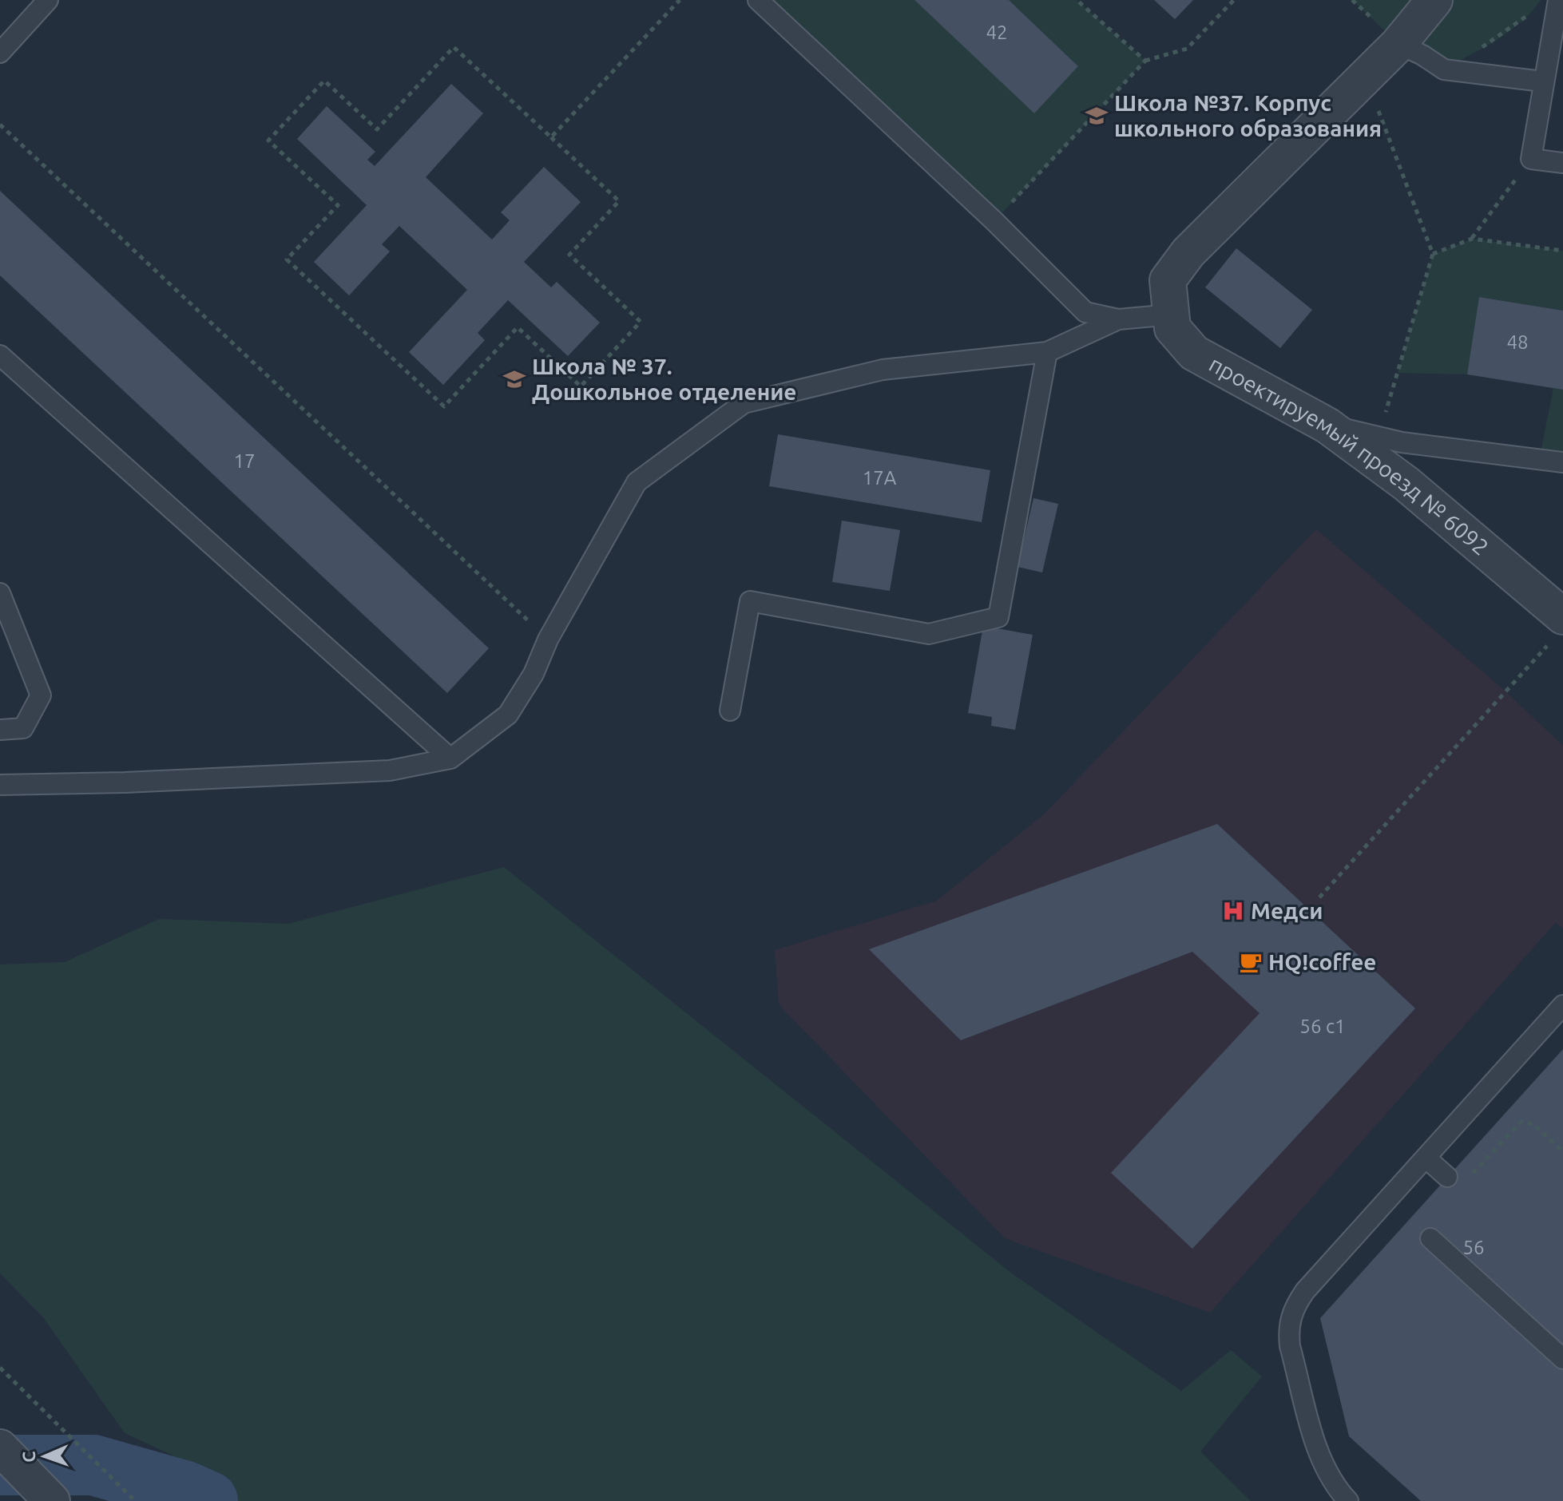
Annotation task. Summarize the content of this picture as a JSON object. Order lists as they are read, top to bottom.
{
  "streets": {
    "street": ["проектируемый проезд № 6092"]
  },
  "places": {
    "school or university": ["Школа №37. Корпус школьного образования", "Школа № 37. Дошкольное отделение"],
    "hospital": ["Медси"],
    "cafe": ["HQ!coffee"]
  },
  "house_numbers": [
    "42",
    "48",
    "17",
    "17А",
    "56 с1",
    "56"
  ],
  "north": "left"
}
